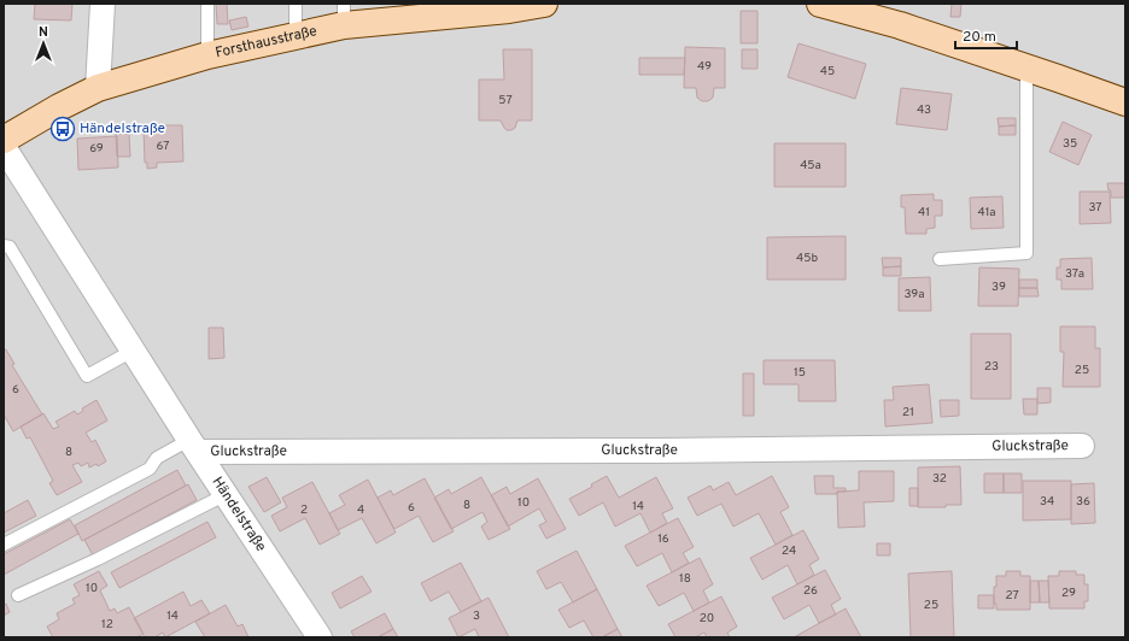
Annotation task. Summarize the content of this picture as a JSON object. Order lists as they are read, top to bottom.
{
  "streets": {
    "street": ["Forsthausstraße", "Gluckstraße", "Händelstraße"]
  },
  "crossings": [
    ["Gluckstraße", "Händelstraße"]
  ],
  "places": {
    "bus stop": ["Händelstraße"]
  },
  "house_numbers": [
    "49",
    "45",
    "57",
    "43",
    "35",
    "67",
    "69",
    "45a",
    "37",
    "41",
    "41a",
    "45b",
    "37a",
    "39",
    "39a",
    "23",
    "25",
    "15",
    "6",
    "21",
    "8",
    "32",
    "34",
    "36",
    "10",
    "8",
    "14",
    "6",
    "2",
    "4",
    "16",
    "24",
    "18",
    "10",
    "26",
    "29",
    "27",
    "25",
    "14",
    "3",
    "20",
    "12"
  ],
  "scale_bar": "20 m",
  "north": "top"
}
